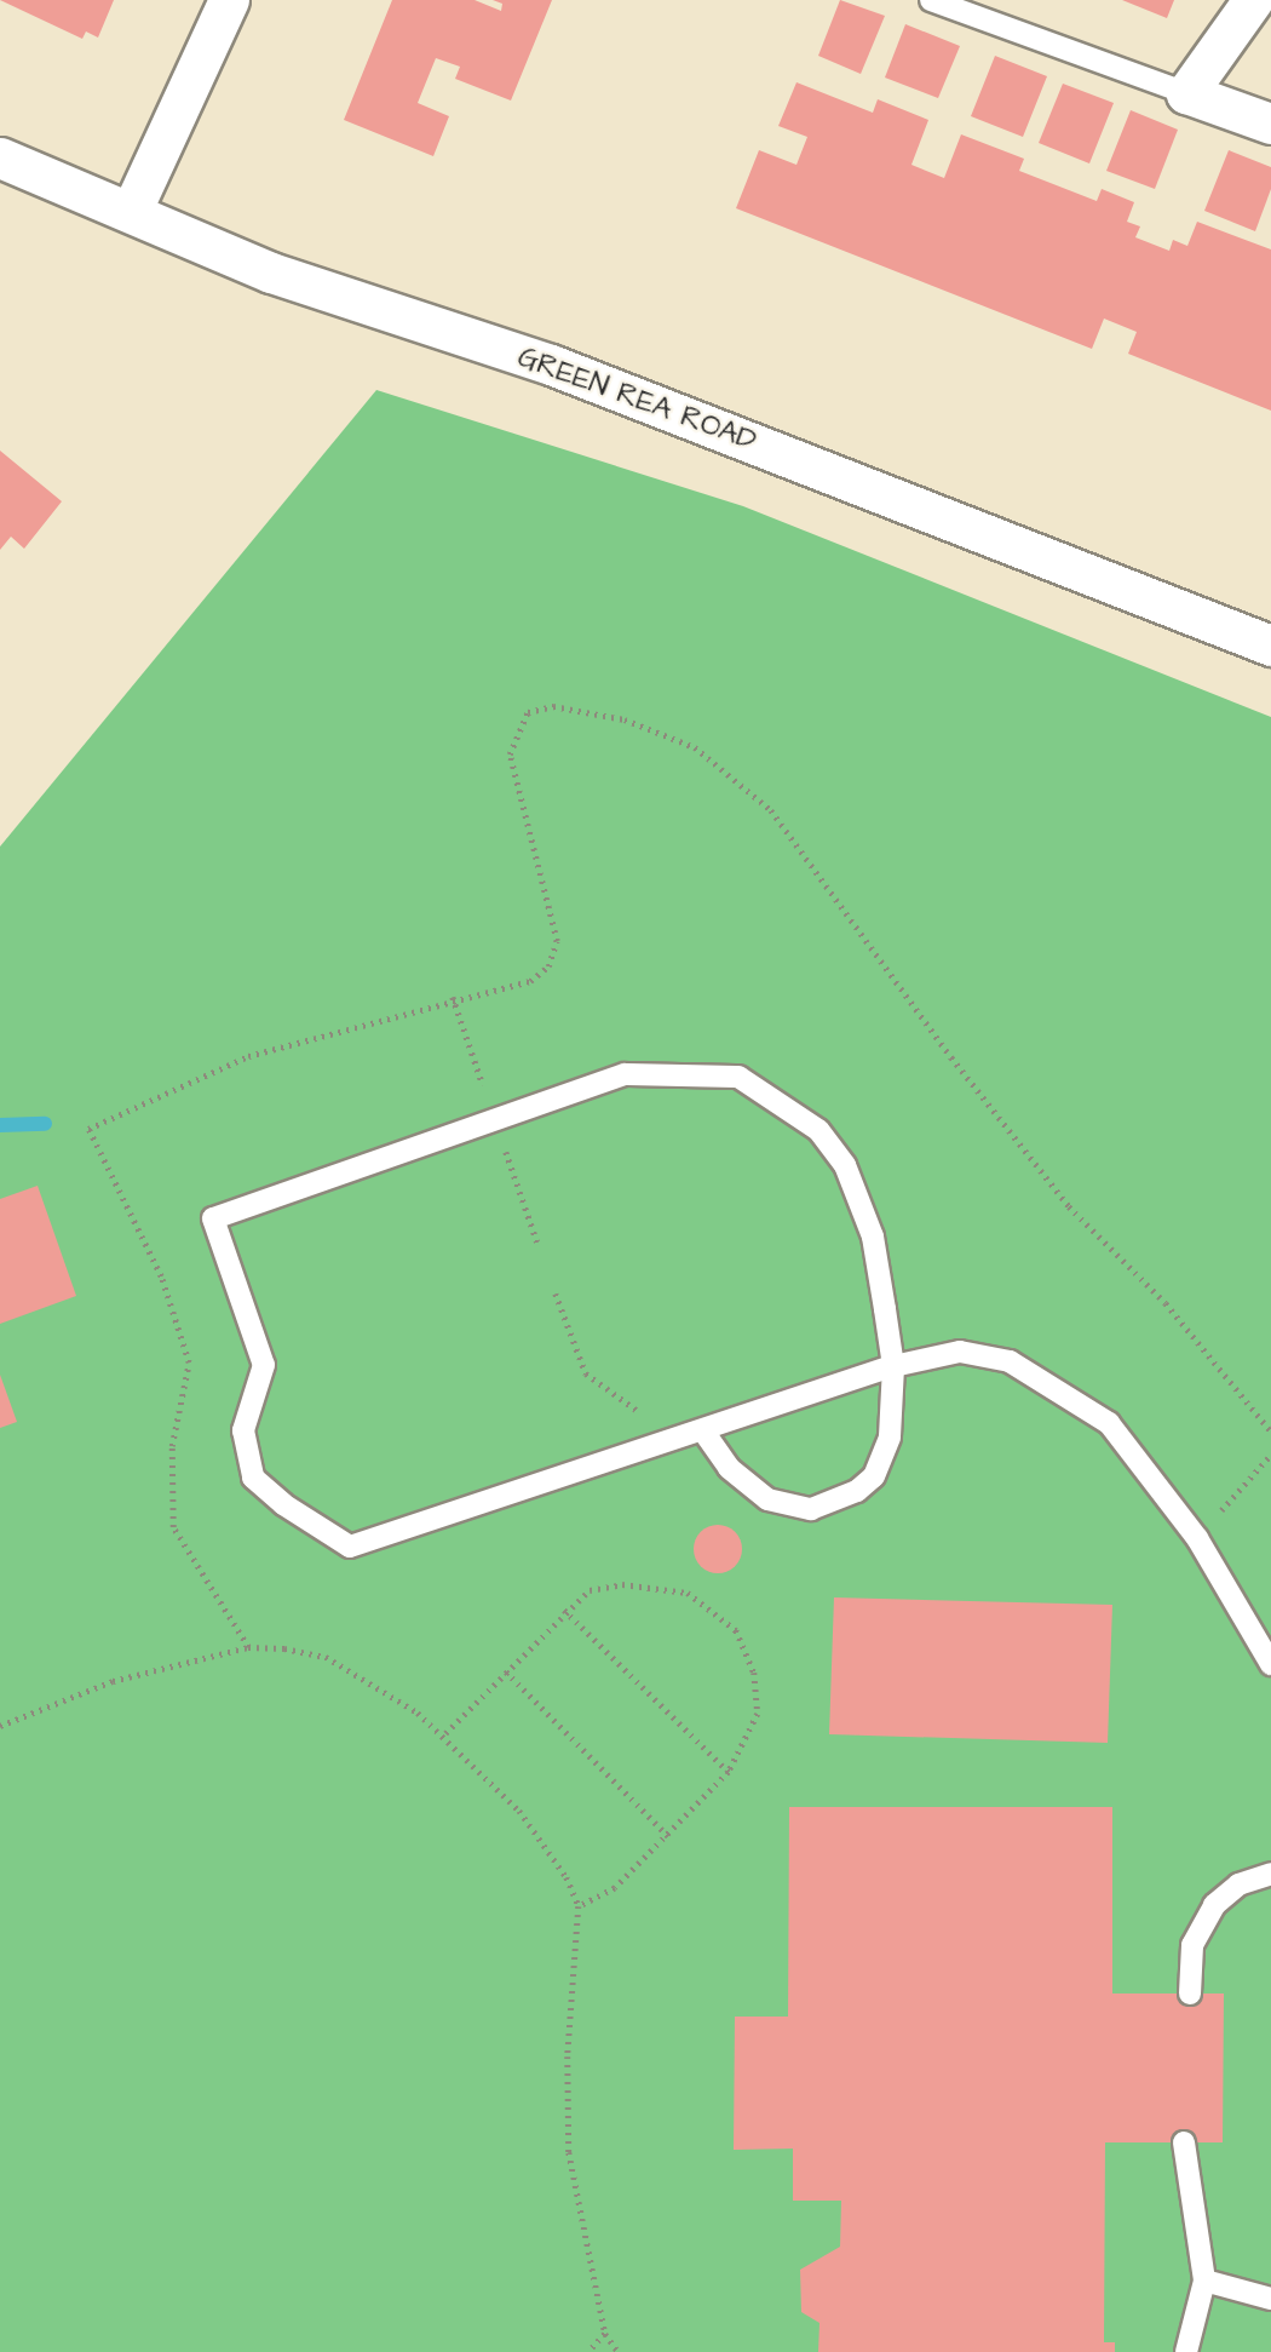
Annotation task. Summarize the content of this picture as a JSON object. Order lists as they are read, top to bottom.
{
  "streets": {
    "street": ["GREEN REA ROAD"]
  }
}
